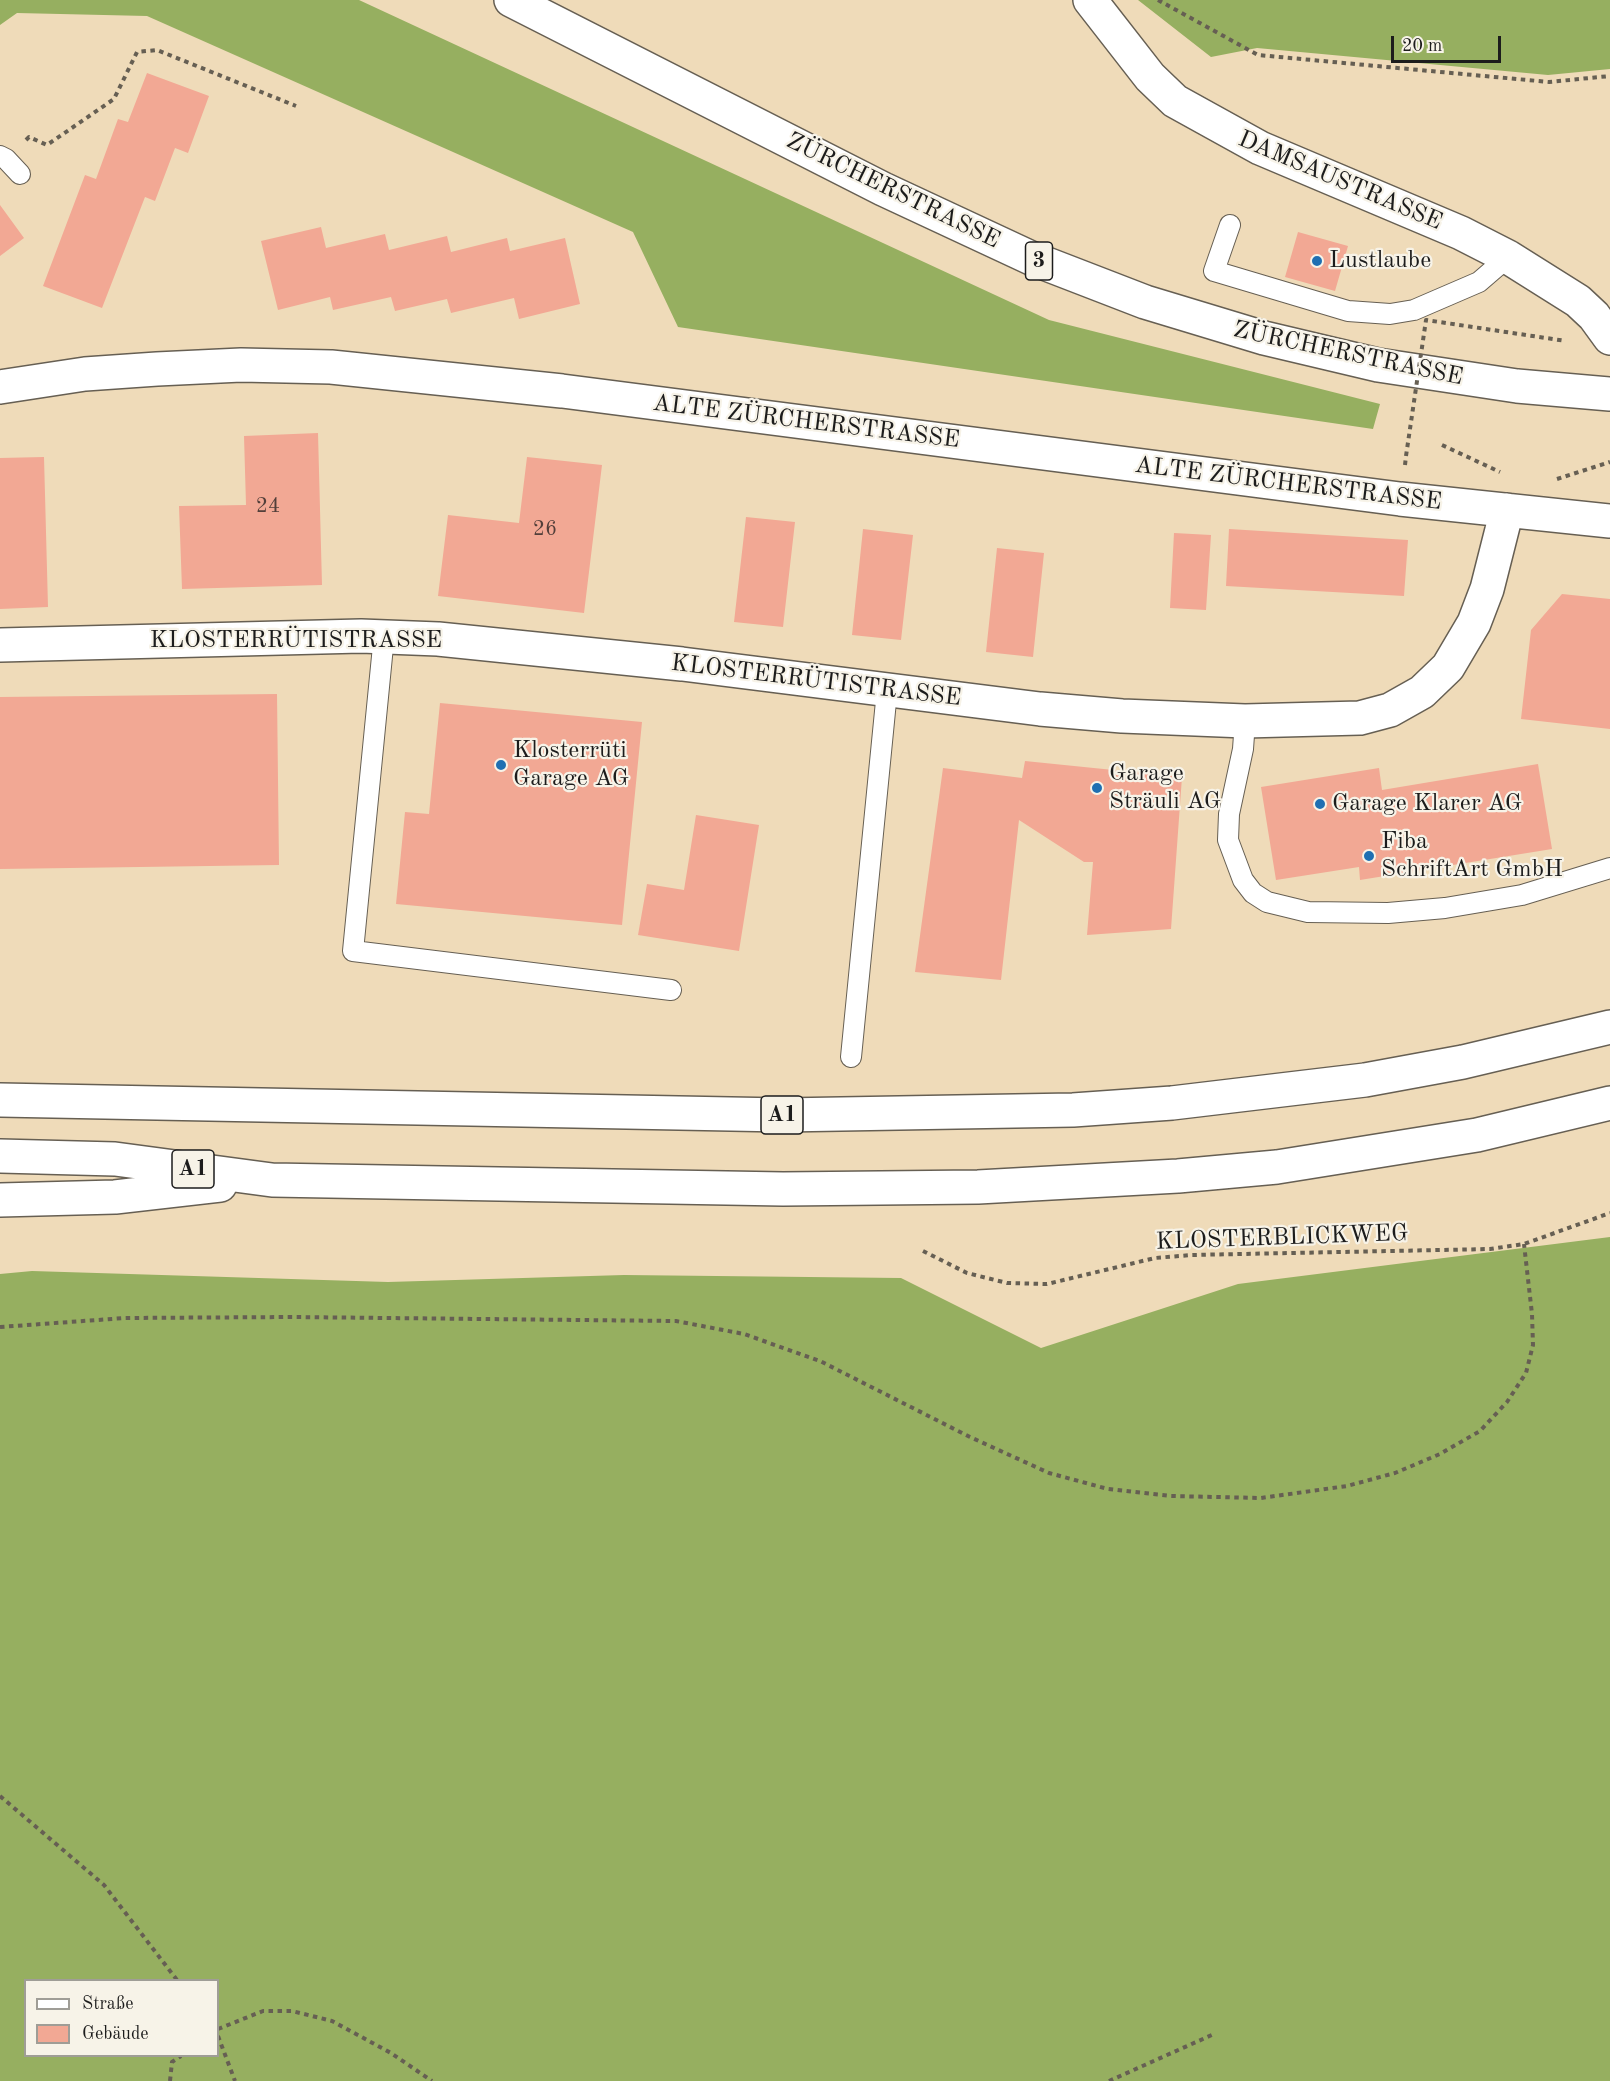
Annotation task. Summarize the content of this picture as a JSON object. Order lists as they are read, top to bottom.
{
  "streets": {
    "main road": [
      "DAMSAUSTRASSE",
      "ZÜRCHERSTRASSE",
      "3",
      "ALTE ZÜRCHERSTRASSE",
      "KLOSTERRÜTISTRASSE",
      "A1"
    ],
    "path": ["KLOSTERBLICKWEG"]
  },
  "crossings": [
    ["ALTE ZÜRCHERSTRASSE", "KLOSTERRÜTISTRASSE"]
  ],
  "places": [
    "Lustlaube",
    "Klosterrüti Garage AG",
    "Garage Sträuli AG",
    "Garage Klarer AG",
    "Fiba SchriftArt GmbH"
  ],
  "house_numbers": ["24", "26"],
  "legend": ["Straße", "Gebäude"],
  "scale_bar": "20 m"
}
